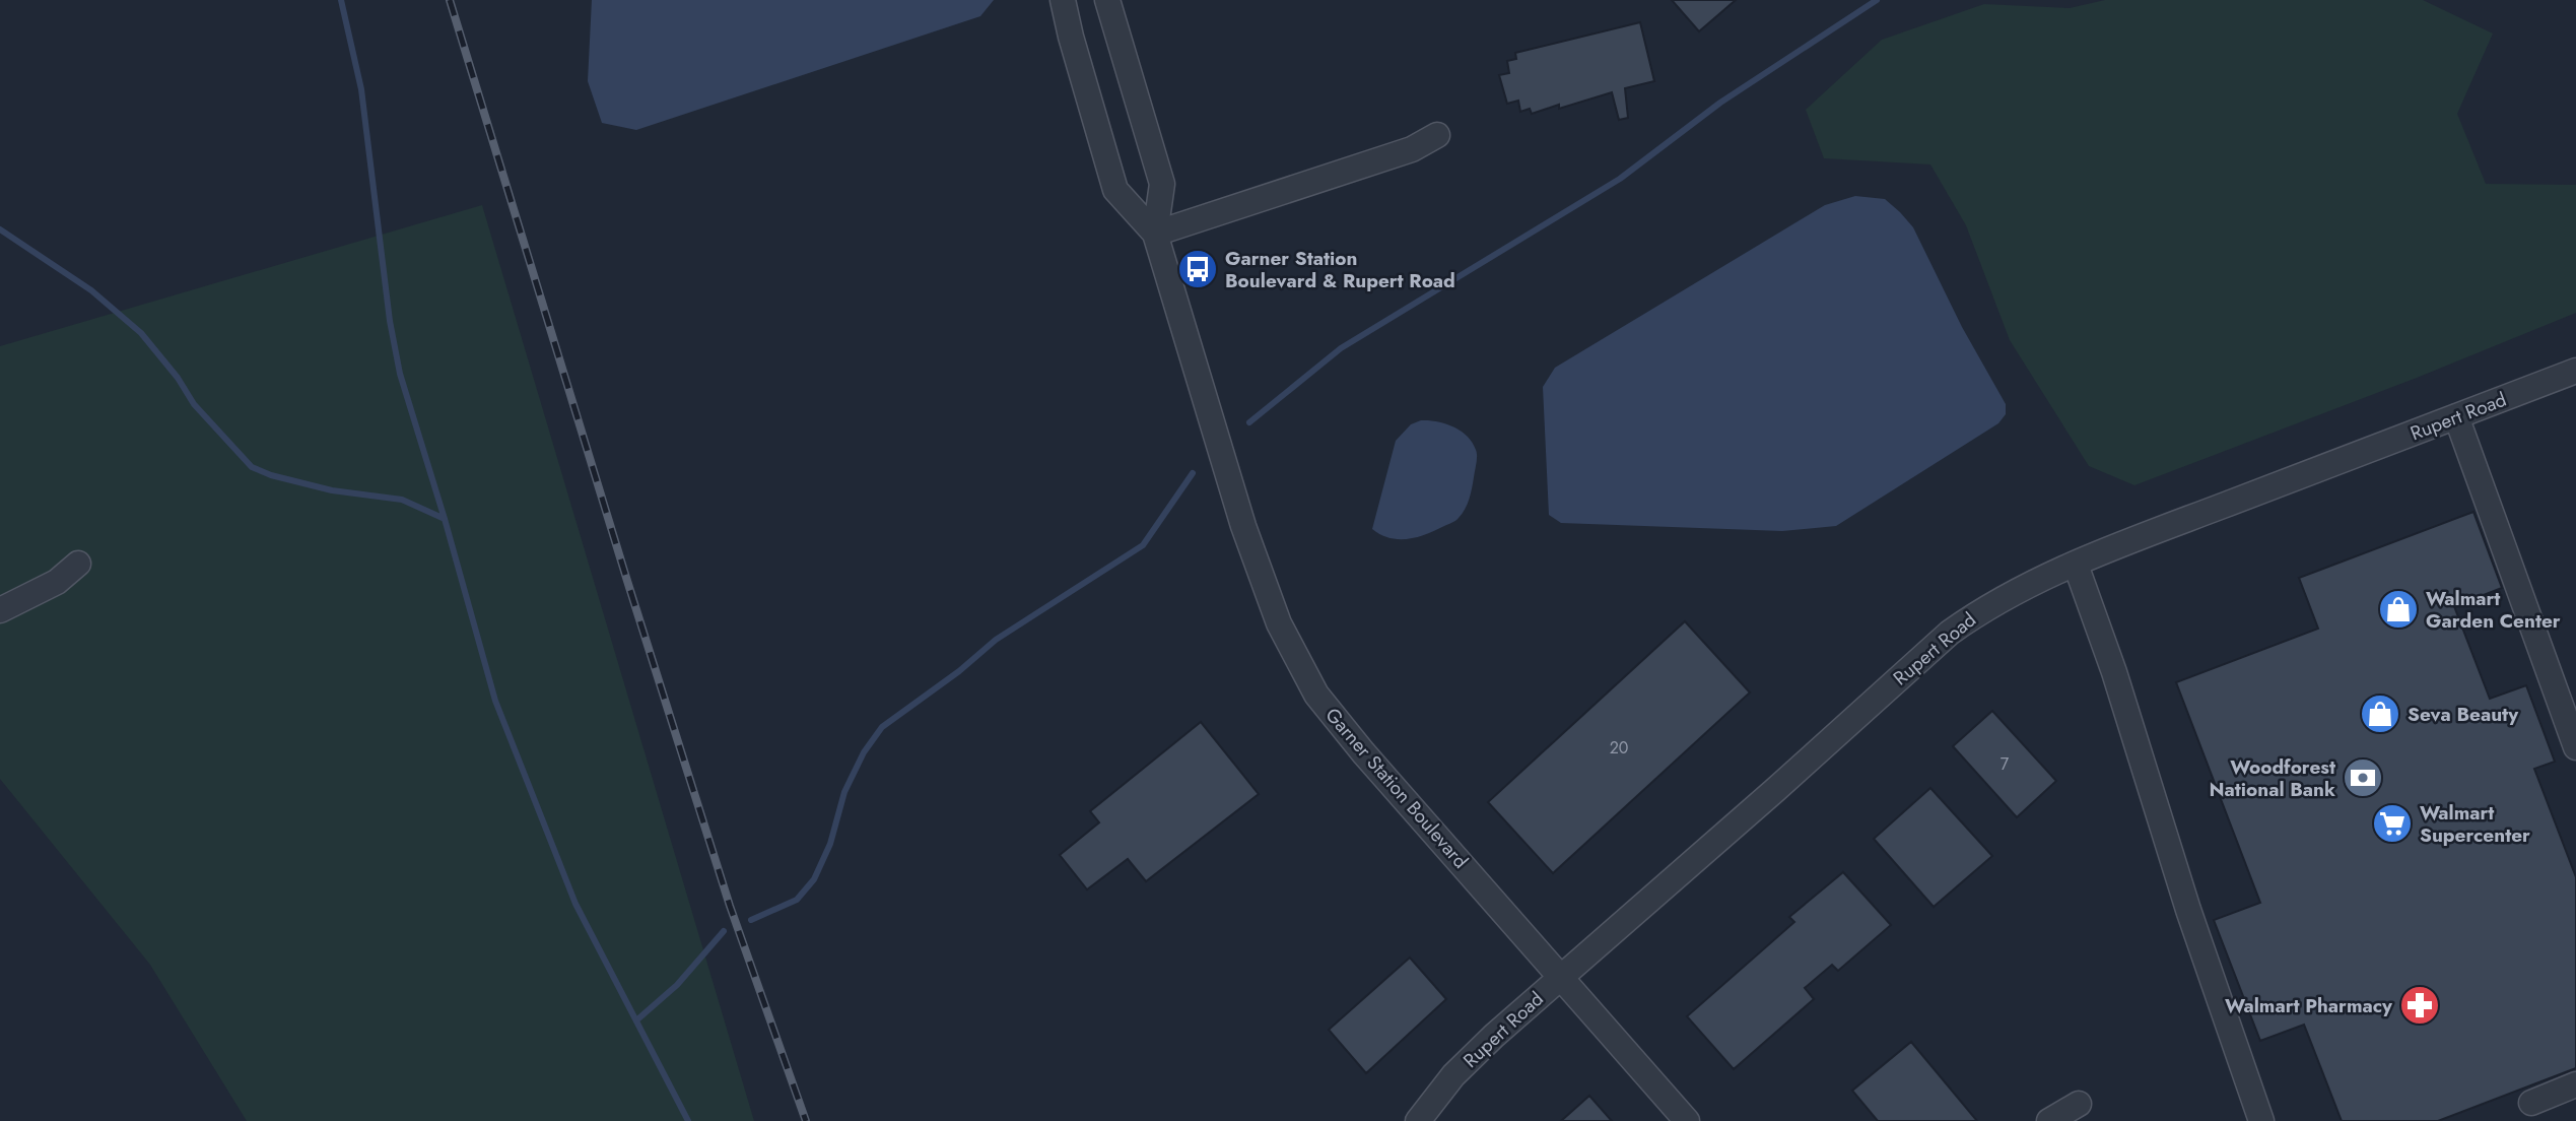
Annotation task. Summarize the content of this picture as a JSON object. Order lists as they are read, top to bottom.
{
  "streets": {
    "street": ["Rupert Road", "Garner Station Boulevard"]
  },
  "crossings": [
    ["Rupert Road", "Garner Station Boulevard"]
  ],
  "places": {
    "bus stop": ["Garner Station Boulevard & Rupert Road"],
    "shop": ["Walmart Garden Center", "Seva Beauty"],
    "bank": ["Woodforest National Bank"],
    "supermarket": ["Walmart Supercenter"],
    "pharmacy": ["Walmart Pharmacy"]
  },
  "house_numbers": ["20", "7"]
}
